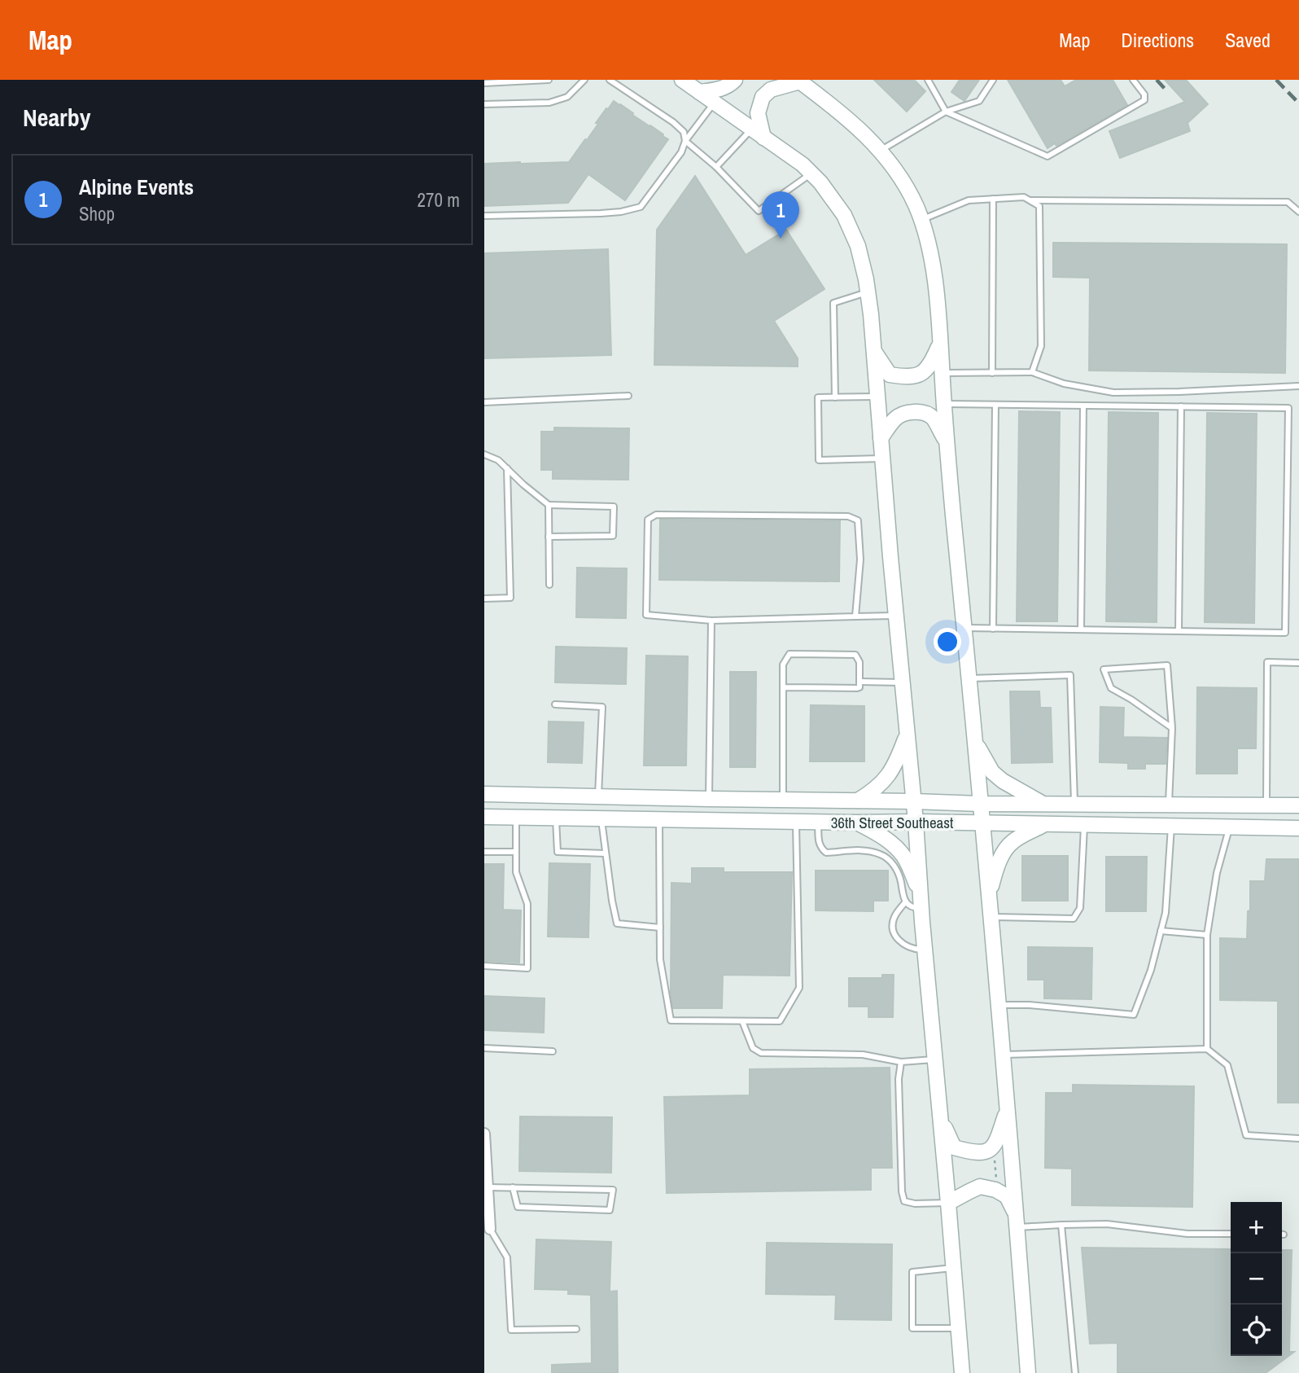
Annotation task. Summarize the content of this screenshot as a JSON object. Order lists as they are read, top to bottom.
{
  "streets": {
    "street": ["36th Street Southeast"]
  },
  "page": {
    "header": "Map",
    "nav": ["Map", "Directions", "Saved"],
    "heading": "Nearby",
    "list": [
      {
        "mark": "1",
        "name": "Alpine Events",
        "note": "Shop",
        "value": "270 m"
      }
    ],
    "pins": "1",
    "map_buttons": ["+", "−"]
  }
}
